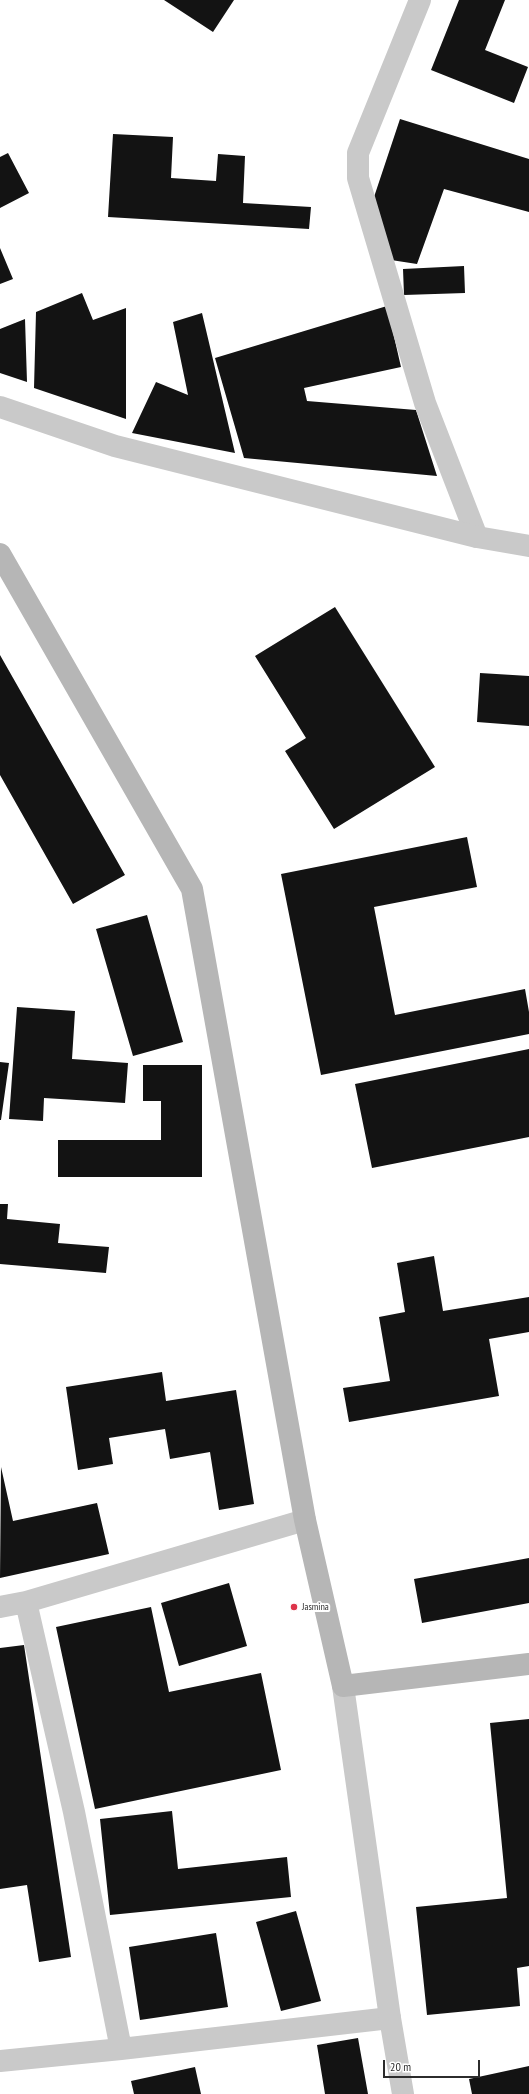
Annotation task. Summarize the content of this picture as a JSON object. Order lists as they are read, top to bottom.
{
  "places": ["Jasmina"],
  "scale_bar": "20 m"
}
